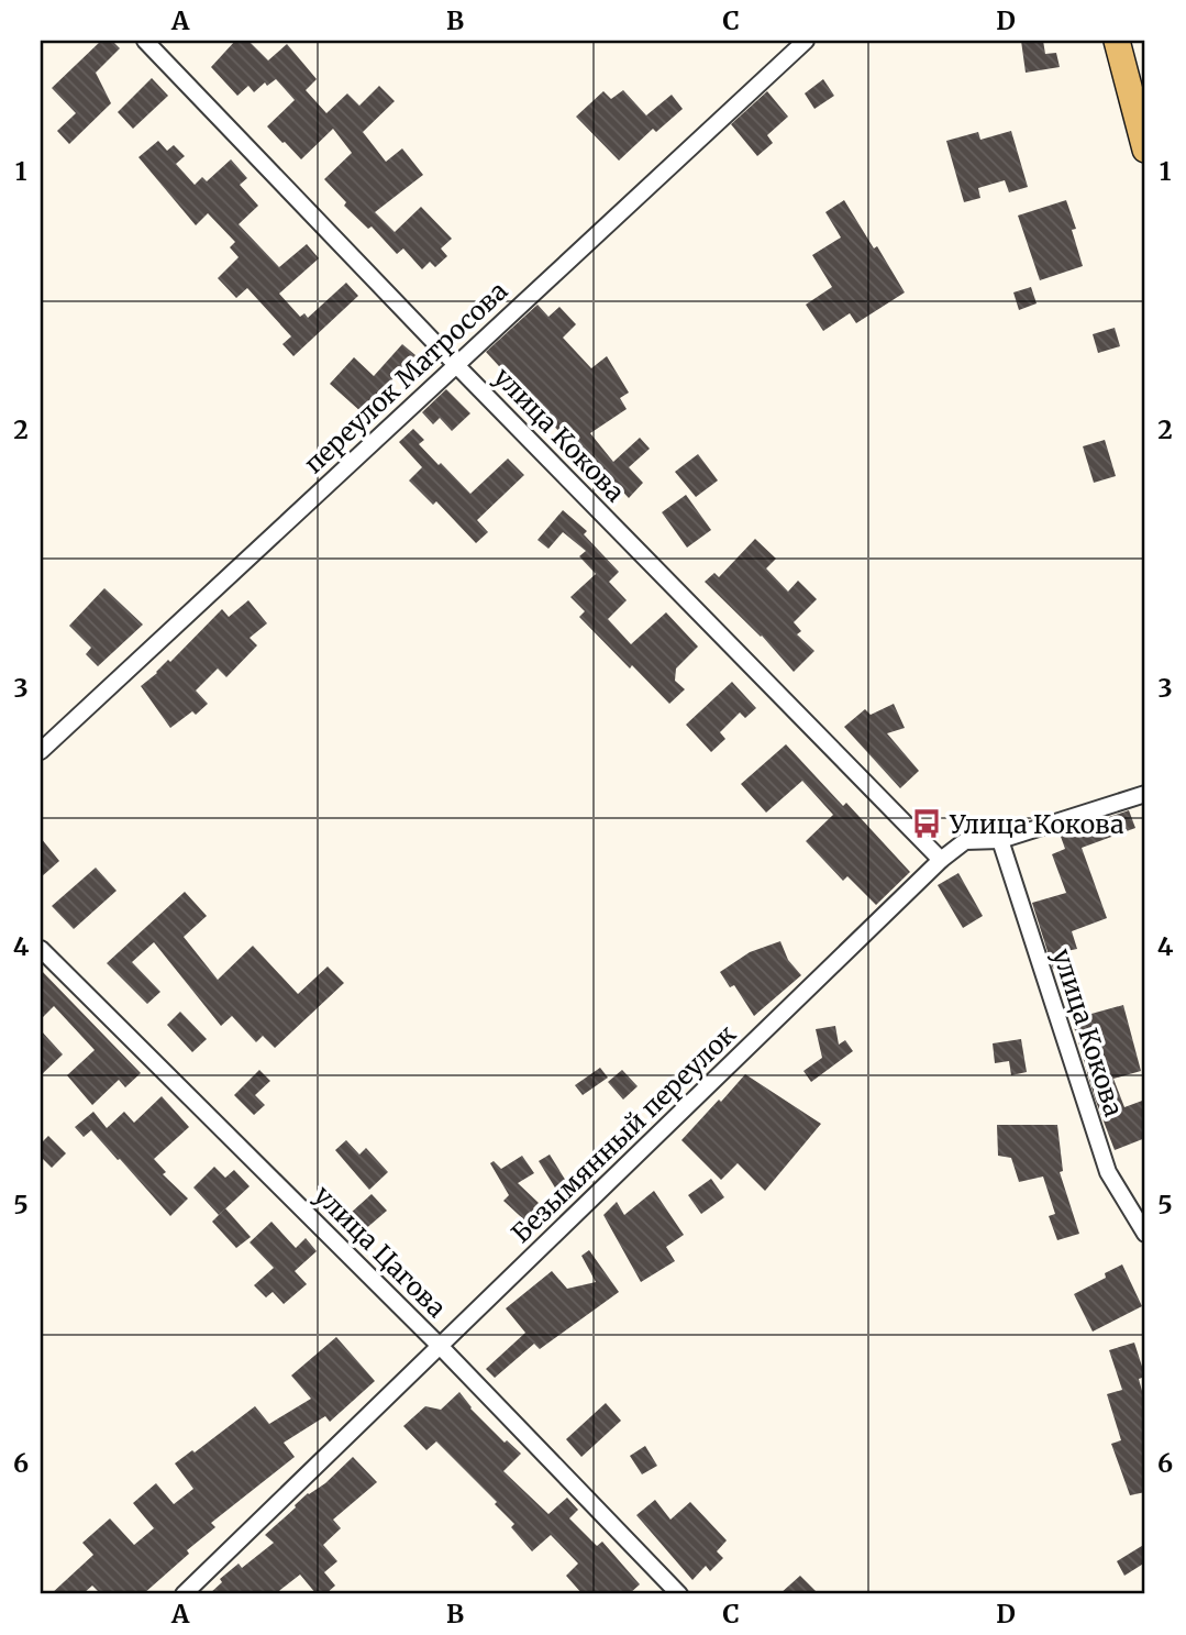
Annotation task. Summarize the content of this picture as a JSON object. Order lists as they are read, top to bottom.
{
  "streets": {
    "street": [
      "переулок Матросова",
      "улица Кокова",
      "Безымянный переулок",
      "улица Цагова"
    ]
  },
  "crossings": [
    ["переулок Матросова", "улица Кокова"],
    ["улица Кокова", "Безымянный переулок"],
    ["Безымянный переулок", "улица Цагова"]
  ],
  "places": {
    "bus stop": ["Улица Кокова"]
  },
  "grid": {
    "columns": [
      "A",
      "B",
      "C",
      "D"
    ],
    "rows": [
      "1",
      "2",
      "3",
      "4",
      "5",
      "6"
    ]
  }
}
